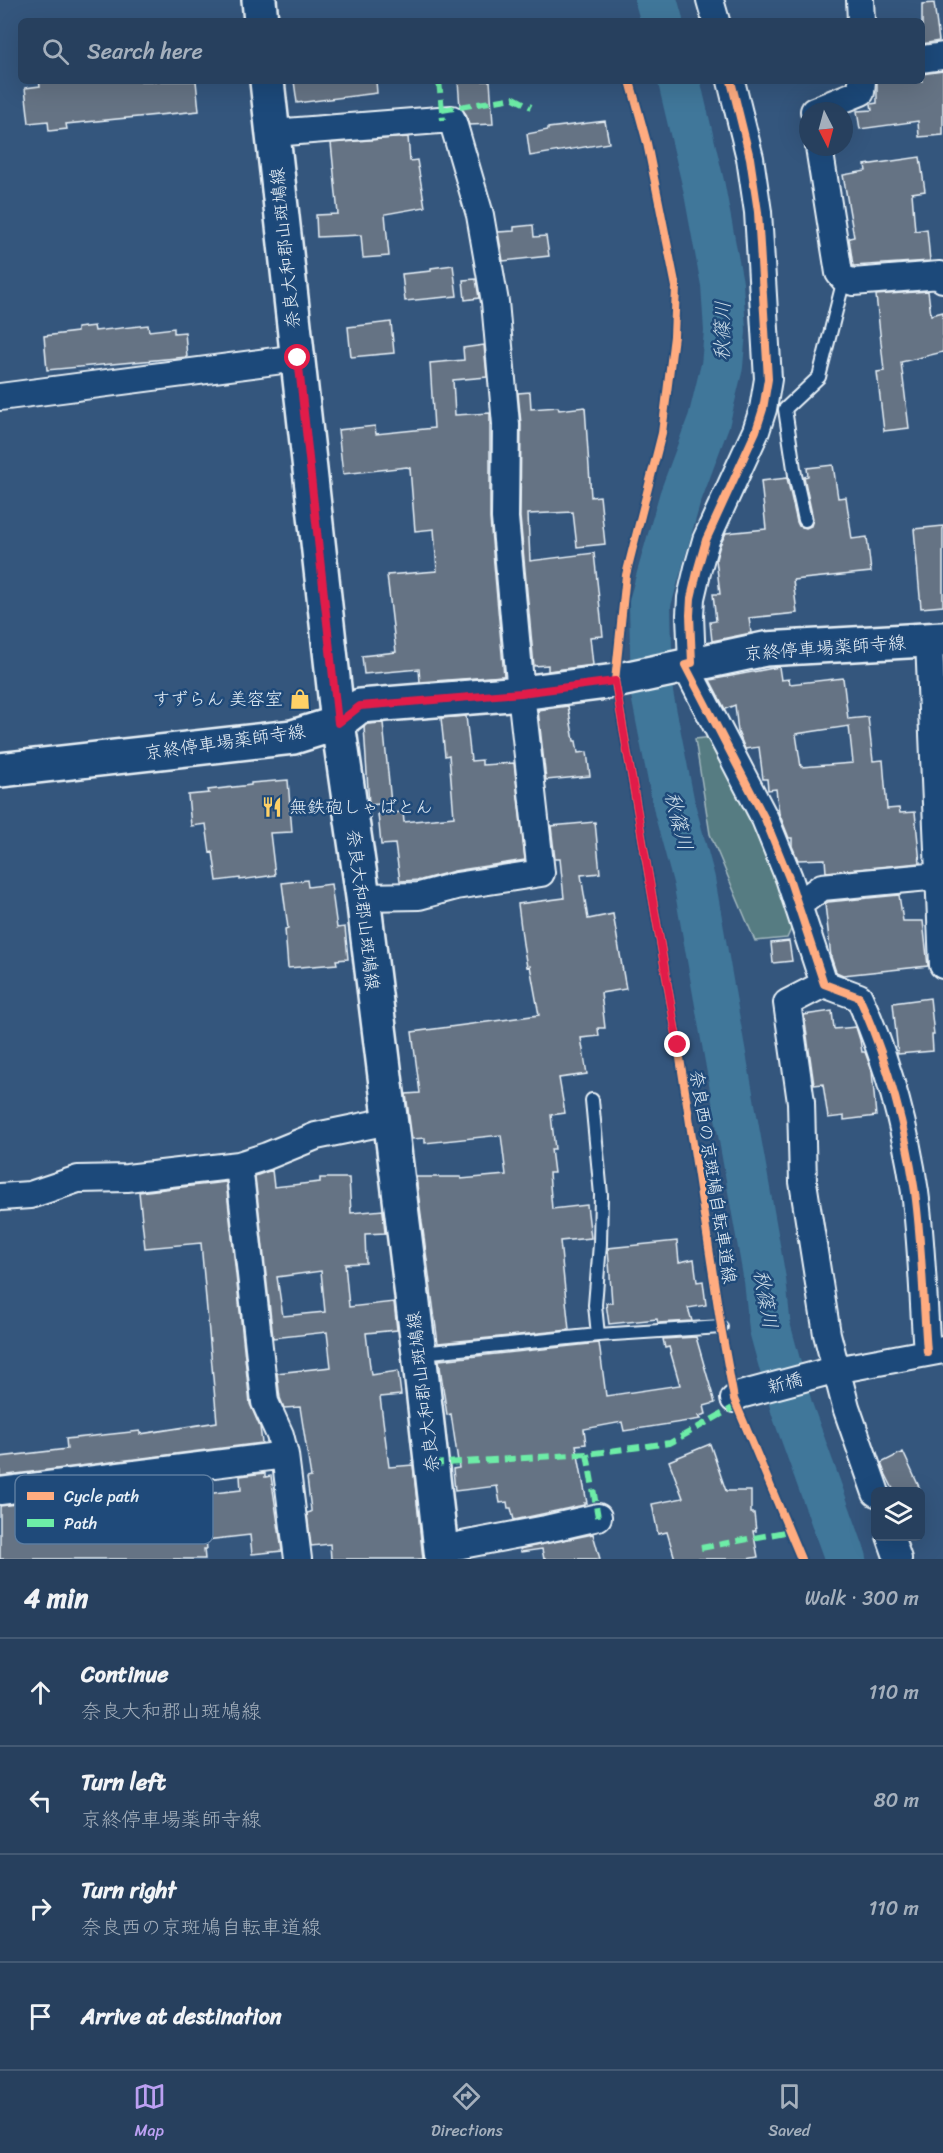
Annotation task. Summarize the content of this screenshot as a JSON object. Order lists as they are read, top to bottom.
{
  "streets": {
    "main road": ["奈良大和郡山斑鳩線", "京終停車場薬師寺線"],
    "street": ["新橋"],
    "cycle path": ["奈良西の京斑鳩自転車道線"]
  },
  "crossings": [
    ["奈良大和郡山斑鳩線", "京終停車場薬師寺線"]
  ],
  "water": ["秋篠川"],
  "places": {
    "shop": ["すずらん 美容室"],
    "restaurant": ["無鉄砲しゃばとん"]
  },
  "legend": ["Cycle path", "Path"],
  "north": "bottom",
  "page": {
    "search": "Search here",
    "heading": ["4 min", "Walk · 300 m"],
    "list": [
      ["Continue", "奈良大和郡山斑鳩線", "110 m"],
      ["Turn left", "京終停車場薬師寺線", "80 m"],
      ["Turn right", "奈良西の京斑鳩自転車道線", "110 m"],
      "Arrive at destination"
    ],
    "nav": ["Map", "Directions", "Saved"]
  }
}
